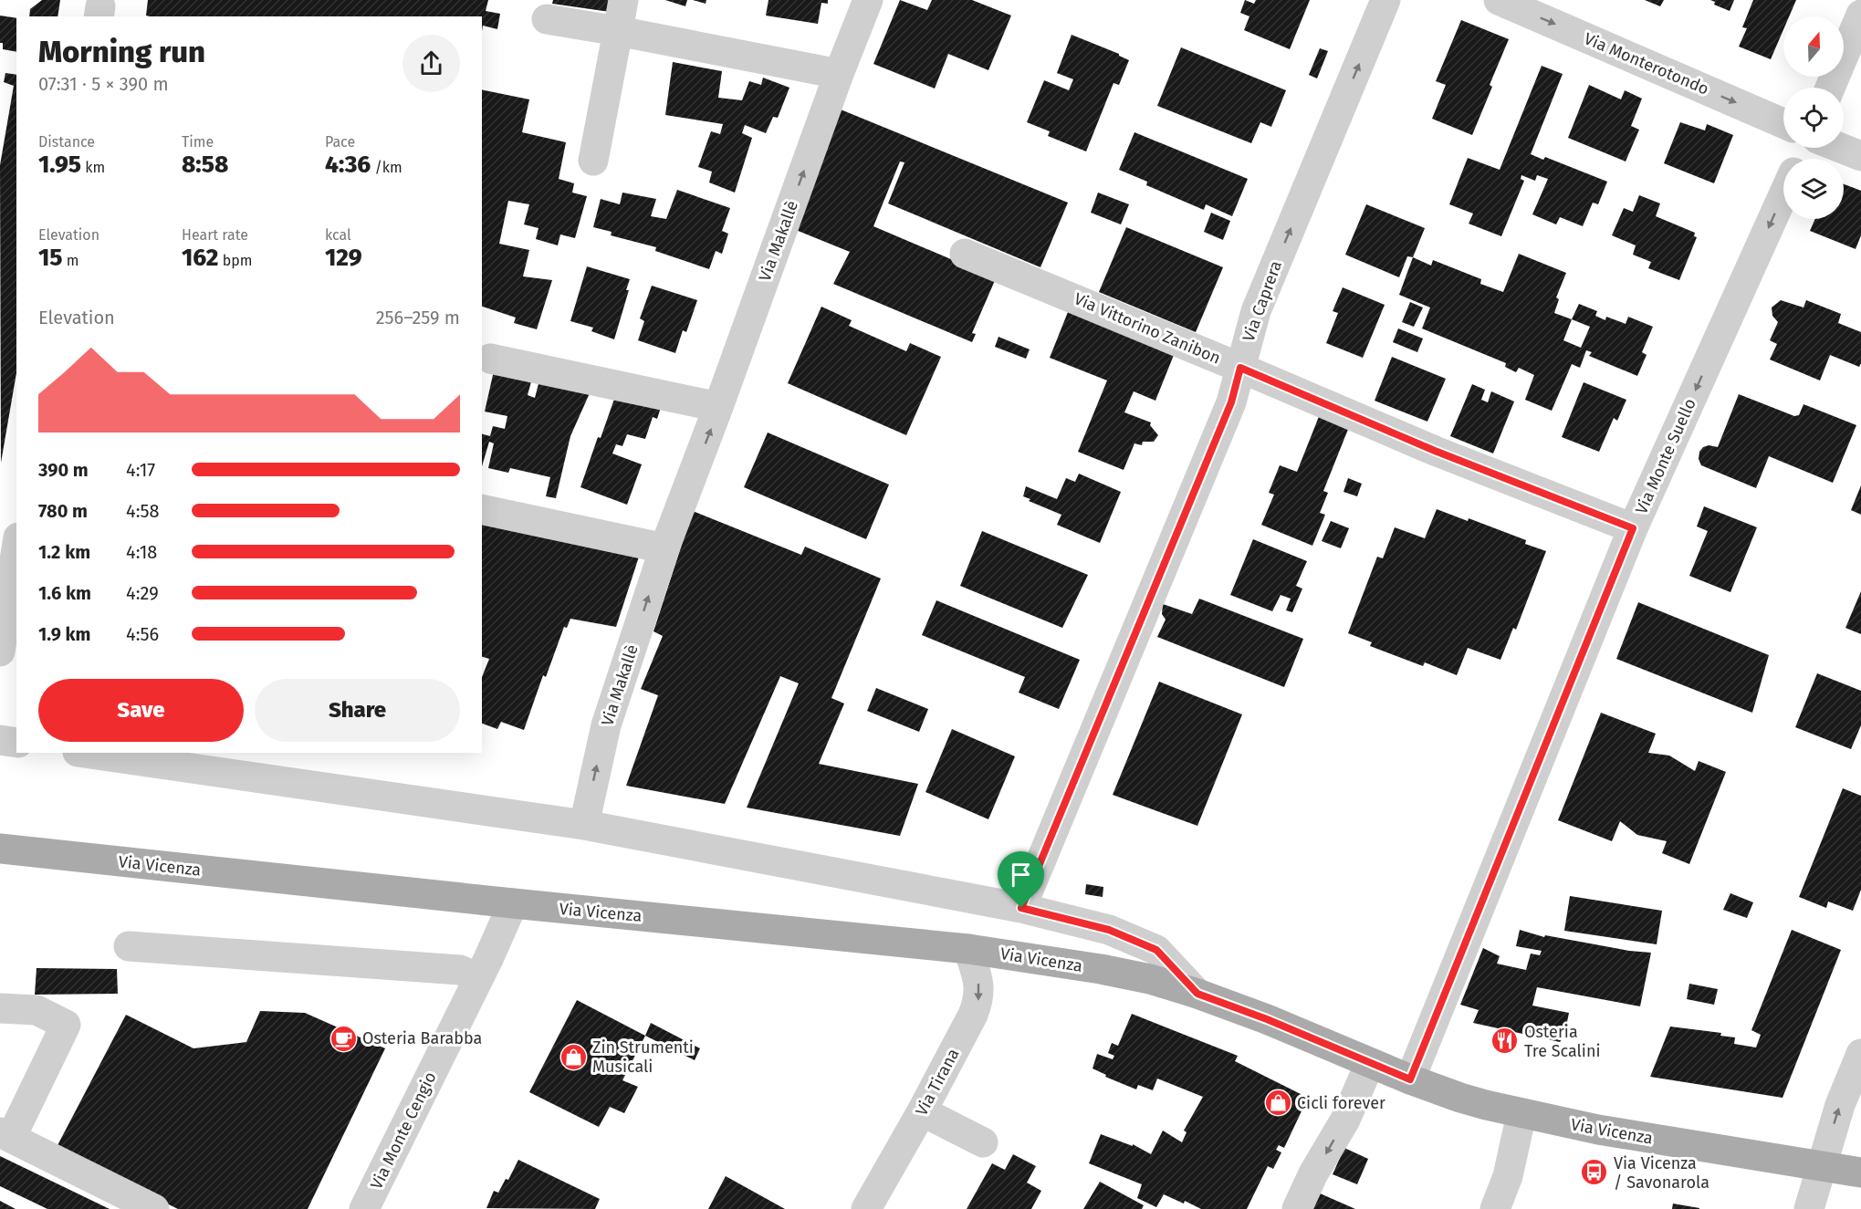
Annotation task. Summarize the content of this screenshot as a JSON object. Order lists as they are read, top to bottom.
{
  "streets": {
    "main road": ["Via Vicenza"],
    "street": [
      "Via Monterotondo",
      "Via Makallè",
      "Via Caprera",
      "Via Vittorino Zanibon",
      "Via Monte Suello",
      "Via Tirana",
      "Via Monte Cengio"
    ]
  },
  "crossings": [
    ["Via Makallè", "Via Vicenza"],
    ["Via Caprera", "Via Vittorino Zanibon"],
    ["Via Caprera", "Via Vicenza"],
    ["Via Vittorino Zanibon", "Via Monte Suello"],
    ["Via Monte Suello", "Via Vicenza"],
    ["Via Vicenza", "Via Tirana"],
    ["Via Vicenza", "Via Monte Cengio"]
  ],
  "one_way": [
    "Via Monterotondo",
    "Via Makallè",
    "Via Caprera",
    "Via Monte Suello",
    "Via Tirana"
  ],
  "places": {
    "cafe": ["Osteria Barabba"],
    "restaurant": ["Osteria Tre Scalini"],
    "shop": ["Zin Strumenti Musicali", "Cicli forever"],
    "bus stop": ["Via Vicenza / Savonarola"]
  },
  "north": "top",
  "page": {
    "heading": ["Morning run", "07:31 · 5 × 390 m"],
    "stats": [
      ["Distance", "1.95 km"],
      ["Time", "8:58"],
      ["Pace", "4:36 /km"],
      ["Elevation", "15 m"],
      ["Heart rate", "162 bpm"],
      ["kcal", "129"]
    ],
    "chart": ["Elevation", "256–259 m"],
    "list": [
      {
        "name": "390 m",
        "note": "4:17"
      },
      {
        "name": "780 m",
        "note": "4:58"
      },
      {
        "name": "1.2 km",
        "note": "4:18"
      },
      {
        "name": "1.6 km",
        "note": "4:29"
      },
      {
        "name": "1.9 km",
        "note": "4:56"
      }
    ],
    "buttons": ["Save", "Share"]
  }
}
